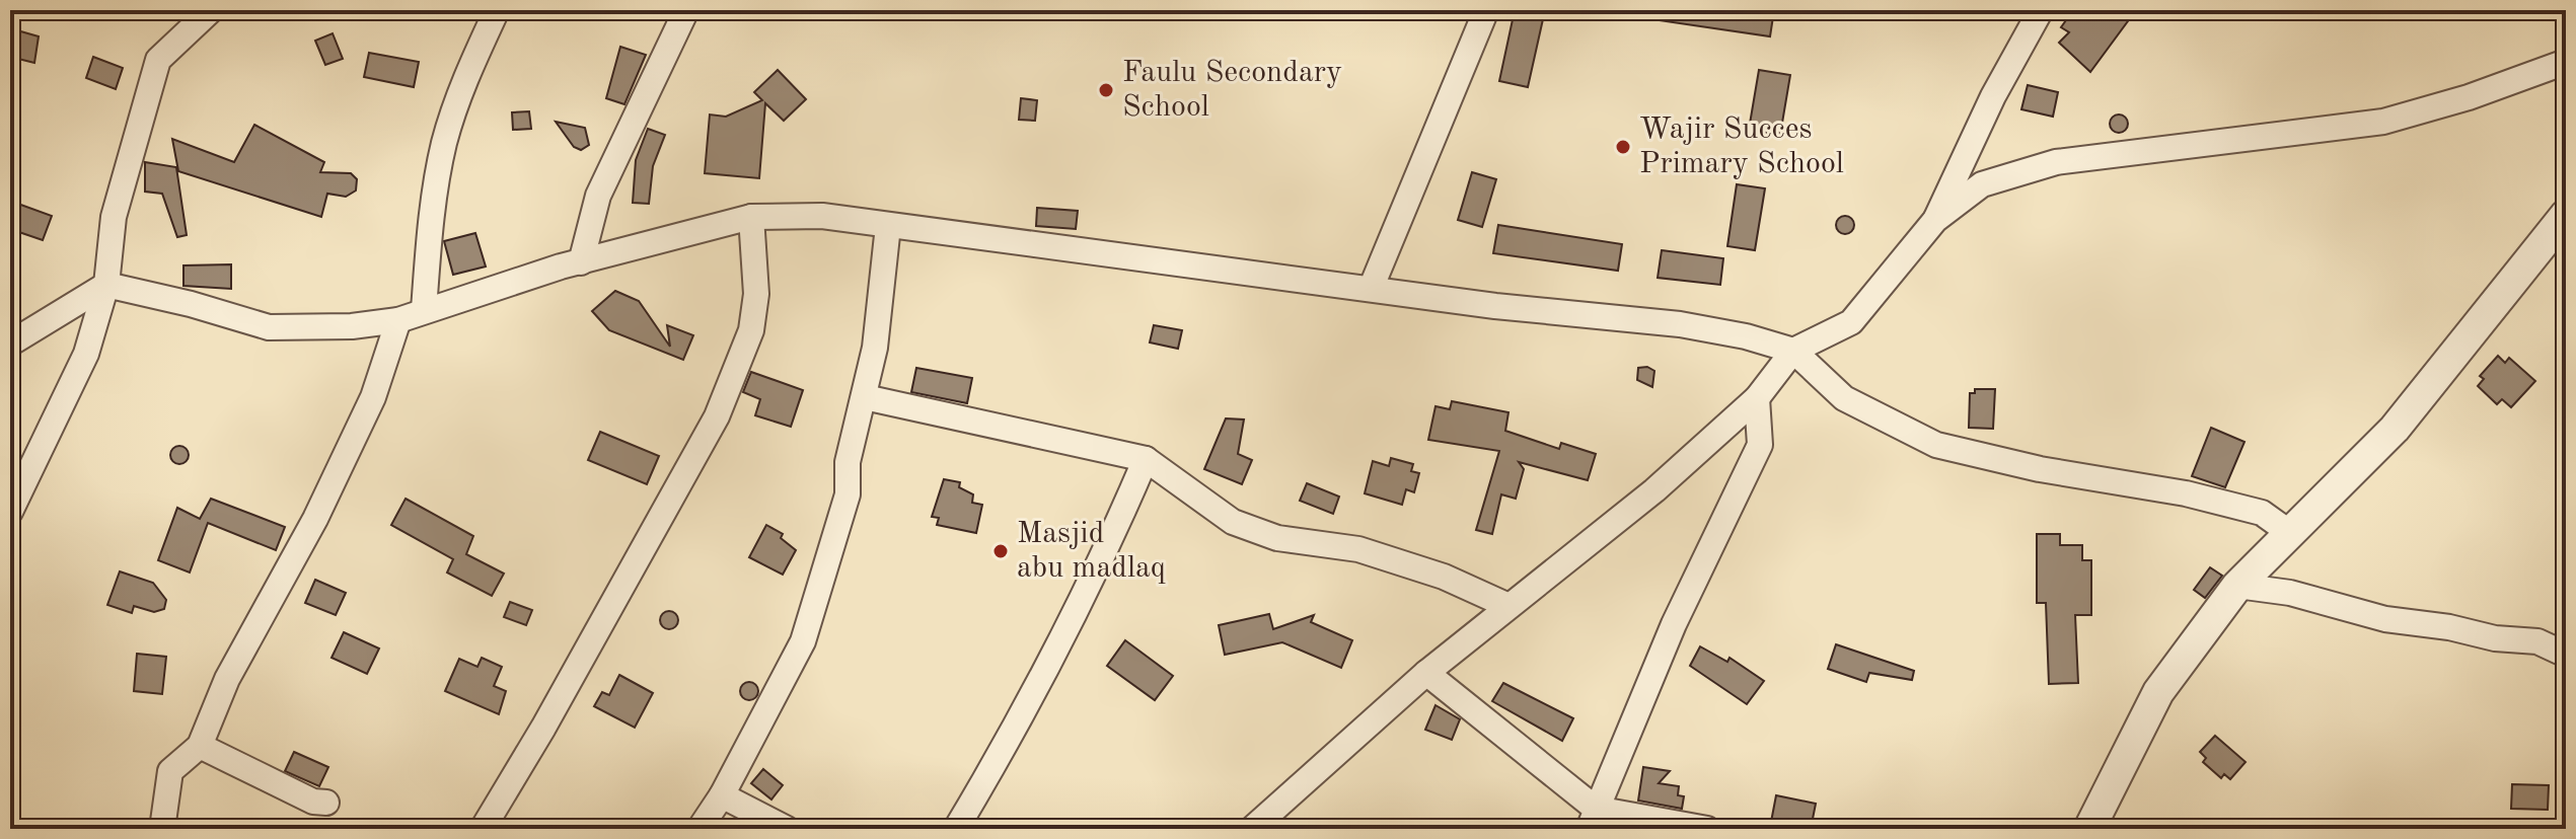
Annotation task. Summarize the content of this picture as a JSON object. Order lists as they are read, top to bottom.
{
  "places": ["Faulu Secondary School", "Wajir Succes Primary School", "Masjid abu madlaq"]
}
